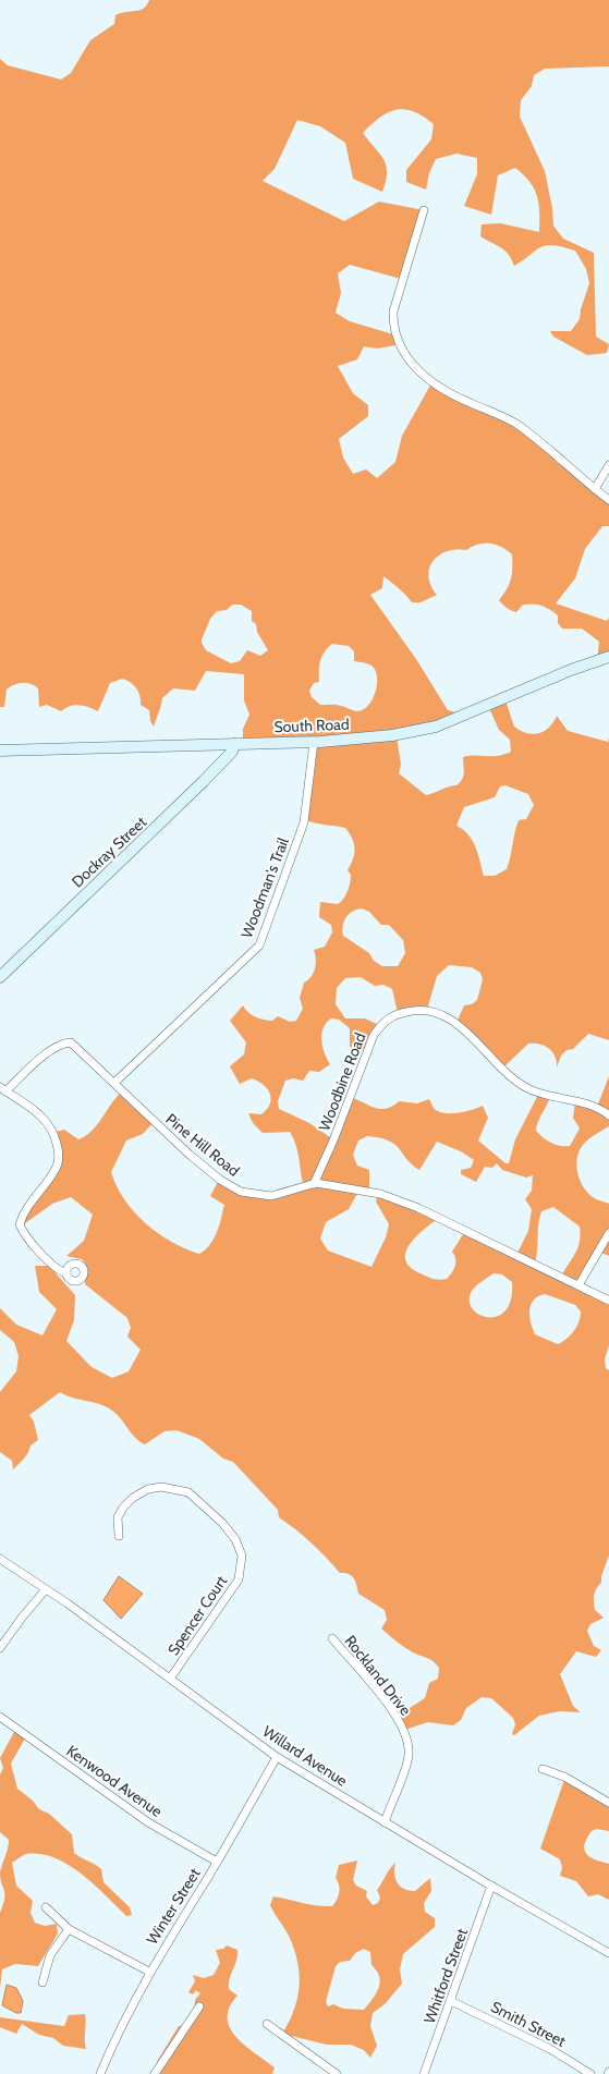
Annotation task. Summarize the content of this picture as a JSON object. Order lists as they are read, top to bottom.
{
  "streets": {
    "street": [
      "South Road",
      "Dockray Street",
      "Woodman's Trail",
      "Woodbine Road",
      "Pine Hill Road",
      "Spencer Court",
      "Rockland Drive",
      "Willard Avenue",
      "Kenwood Avenue",
      "Winter Street",
      "Whitford Street",
      "Smith Street"
    ]
  },
  "crossings": [
    ["South Road", "Dockray Street"],
    ["South Road", "Woodman's Trail"],
    ["Woodman's Trail", "Pine Hill Road"],
    ["Woodbine Road", "Pine Hill Road"],
    ["Spencer Court", "Willard Avenue"],
    ["Rockland Drive", "Willard Avenue"],
    ["Willard Avenue", "Winter Street"],
    ["Willard Avenue", "Whitford Street"],
    ["Kenwood Avenue", "Winter Street"],
    ["Whitford Street", "Smith Street"]
  ]
}
